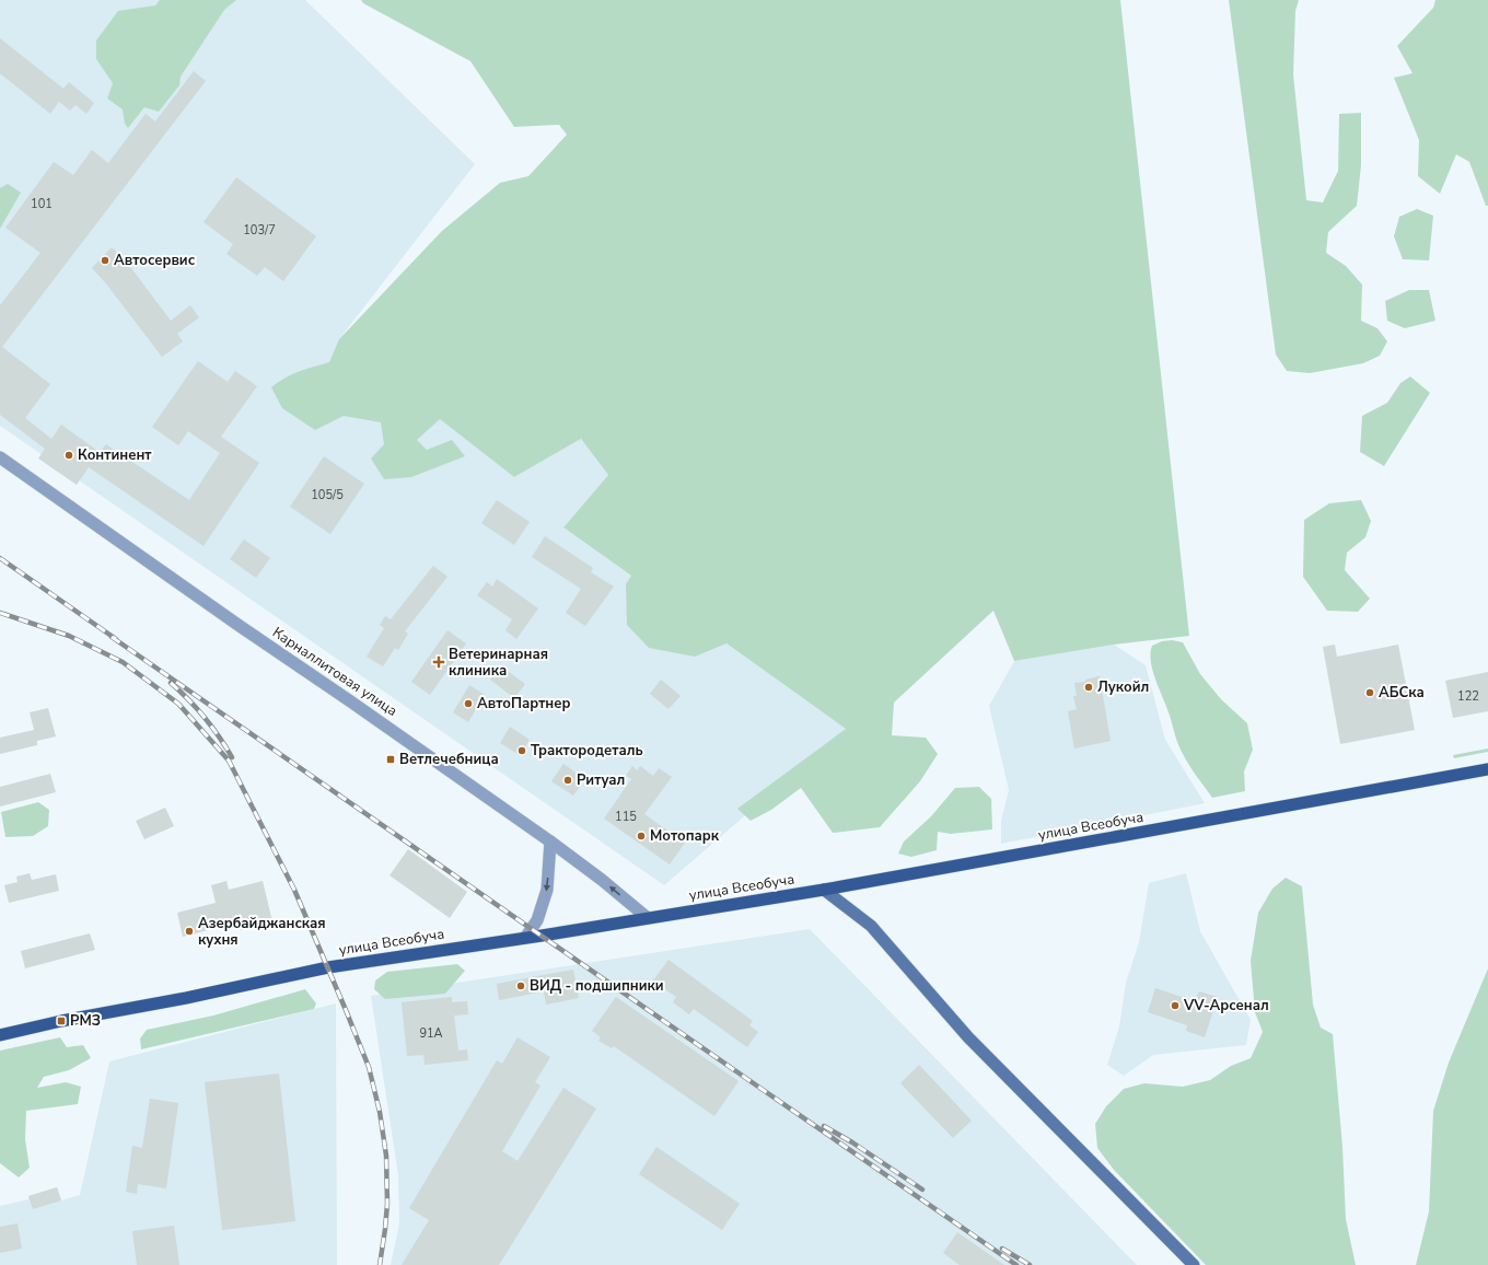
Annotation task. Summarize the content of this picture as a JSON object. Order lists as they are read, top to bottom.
{
  "streets": {
    "main road": ["улица Всеобуча"],
    "street": ["Карналлитовая улица"]
  },
  "crossings": [
    ["Карналлитовая улица", "улица Всеобуча"]
  ],
  "places": {
    "other": [
      "Автосервис",
      "Континент",
      "Лукойл",
      "АБСка",
      "АвтоПартнер",
      "Трактородеталь",
      "Ритуал",
      "Мотопарк",
      "Азербайджанская кухня",
      "ВИД - подшипники",
      "VV-Арсенал"
    ],
    "health": ["Ветеринарная клиника"],
    "transit": ["Ветлечебница", "РМЗ"]
  },
  "house_numbers": [
    "101",
    "103/7",
    "105/5",
    "122",
    "115",
    "91А"
  ]
}
